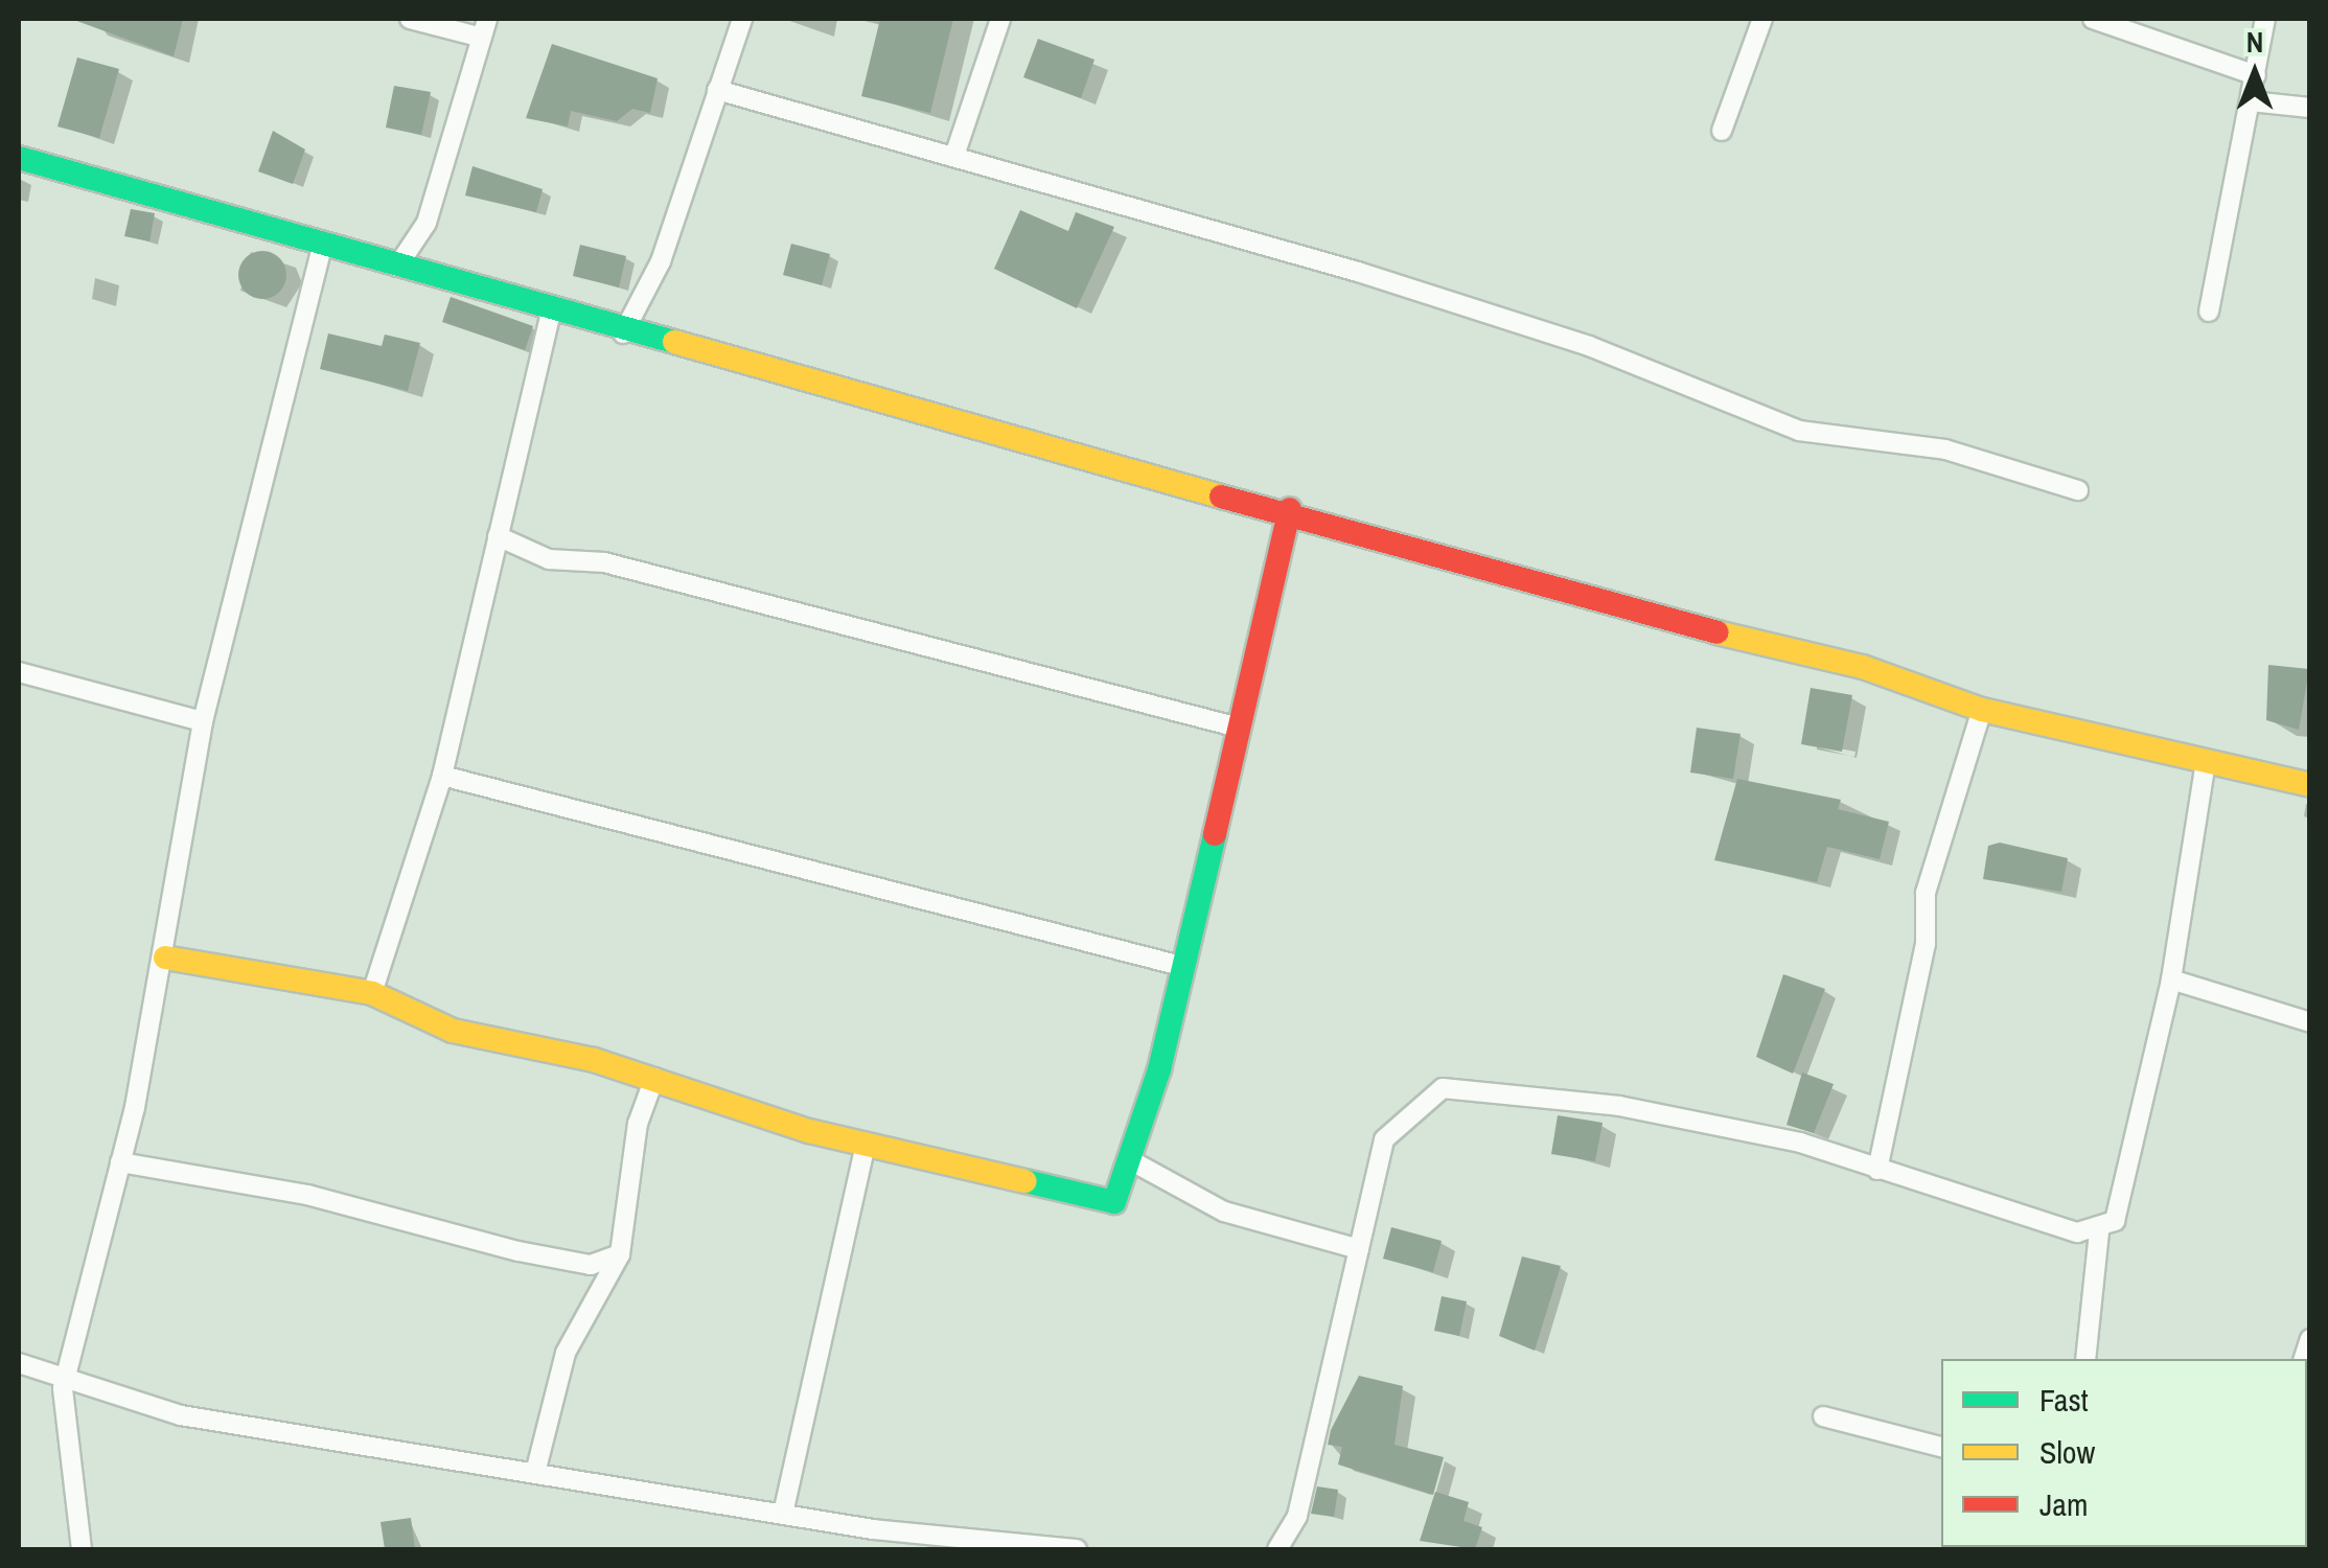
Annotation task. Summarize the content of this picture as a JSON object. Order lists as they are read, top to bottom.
{
  "legend": ["Fast", "Slow", "Jam"],
  "north": "top"
}
